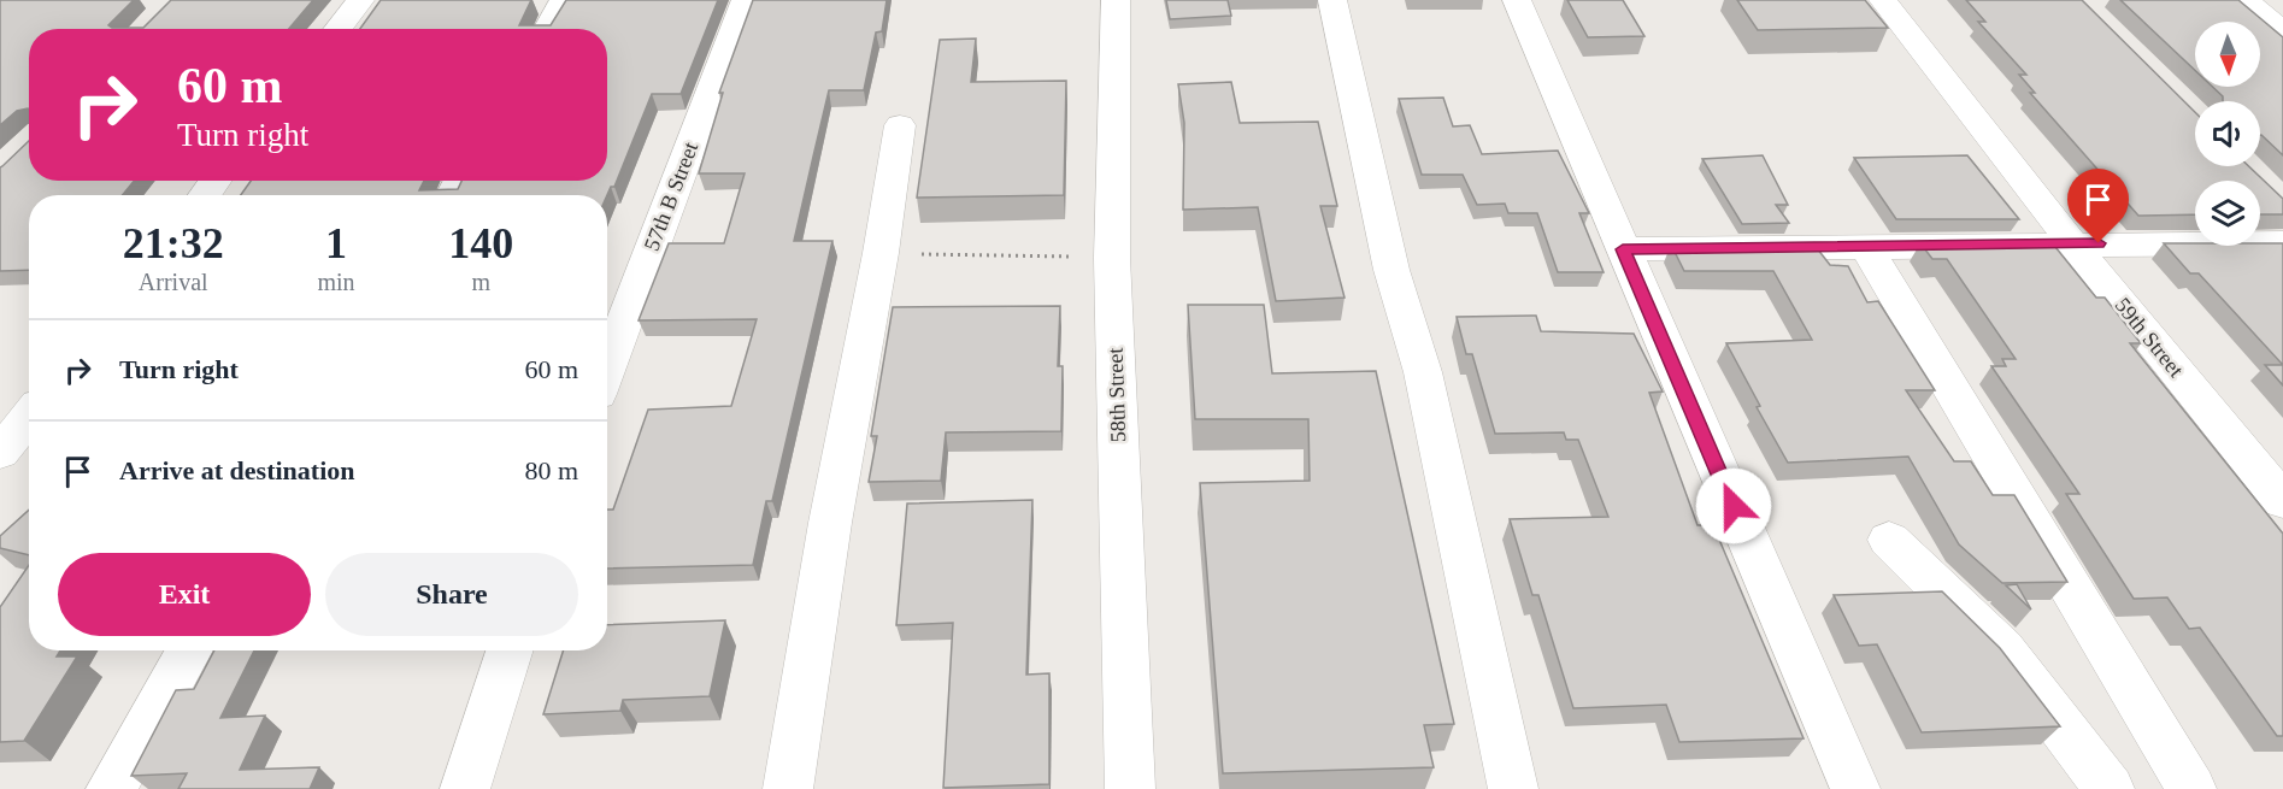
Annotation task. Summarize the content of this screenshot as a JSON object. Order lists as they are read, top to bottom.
{
  "streets": {
    "street": ["57th B Street", "59th Street", "58th Street"]
  },
  "north": "bottom",
  "page": {
    "turn": ["60 m", "Turn right"],
    "eta": [
      "21:32",
      "Arrival",
      "1",
      "min",
      "140",
      "m"
    ],
    "list": [
      {
        "name": "Turn right",
        "value": "60 m"
      },
      {
        "name": "Arrive at destination",
        "value": "80 m"
      }
    ],
    "buttons": ["Exit", "Share"]
  }
}
